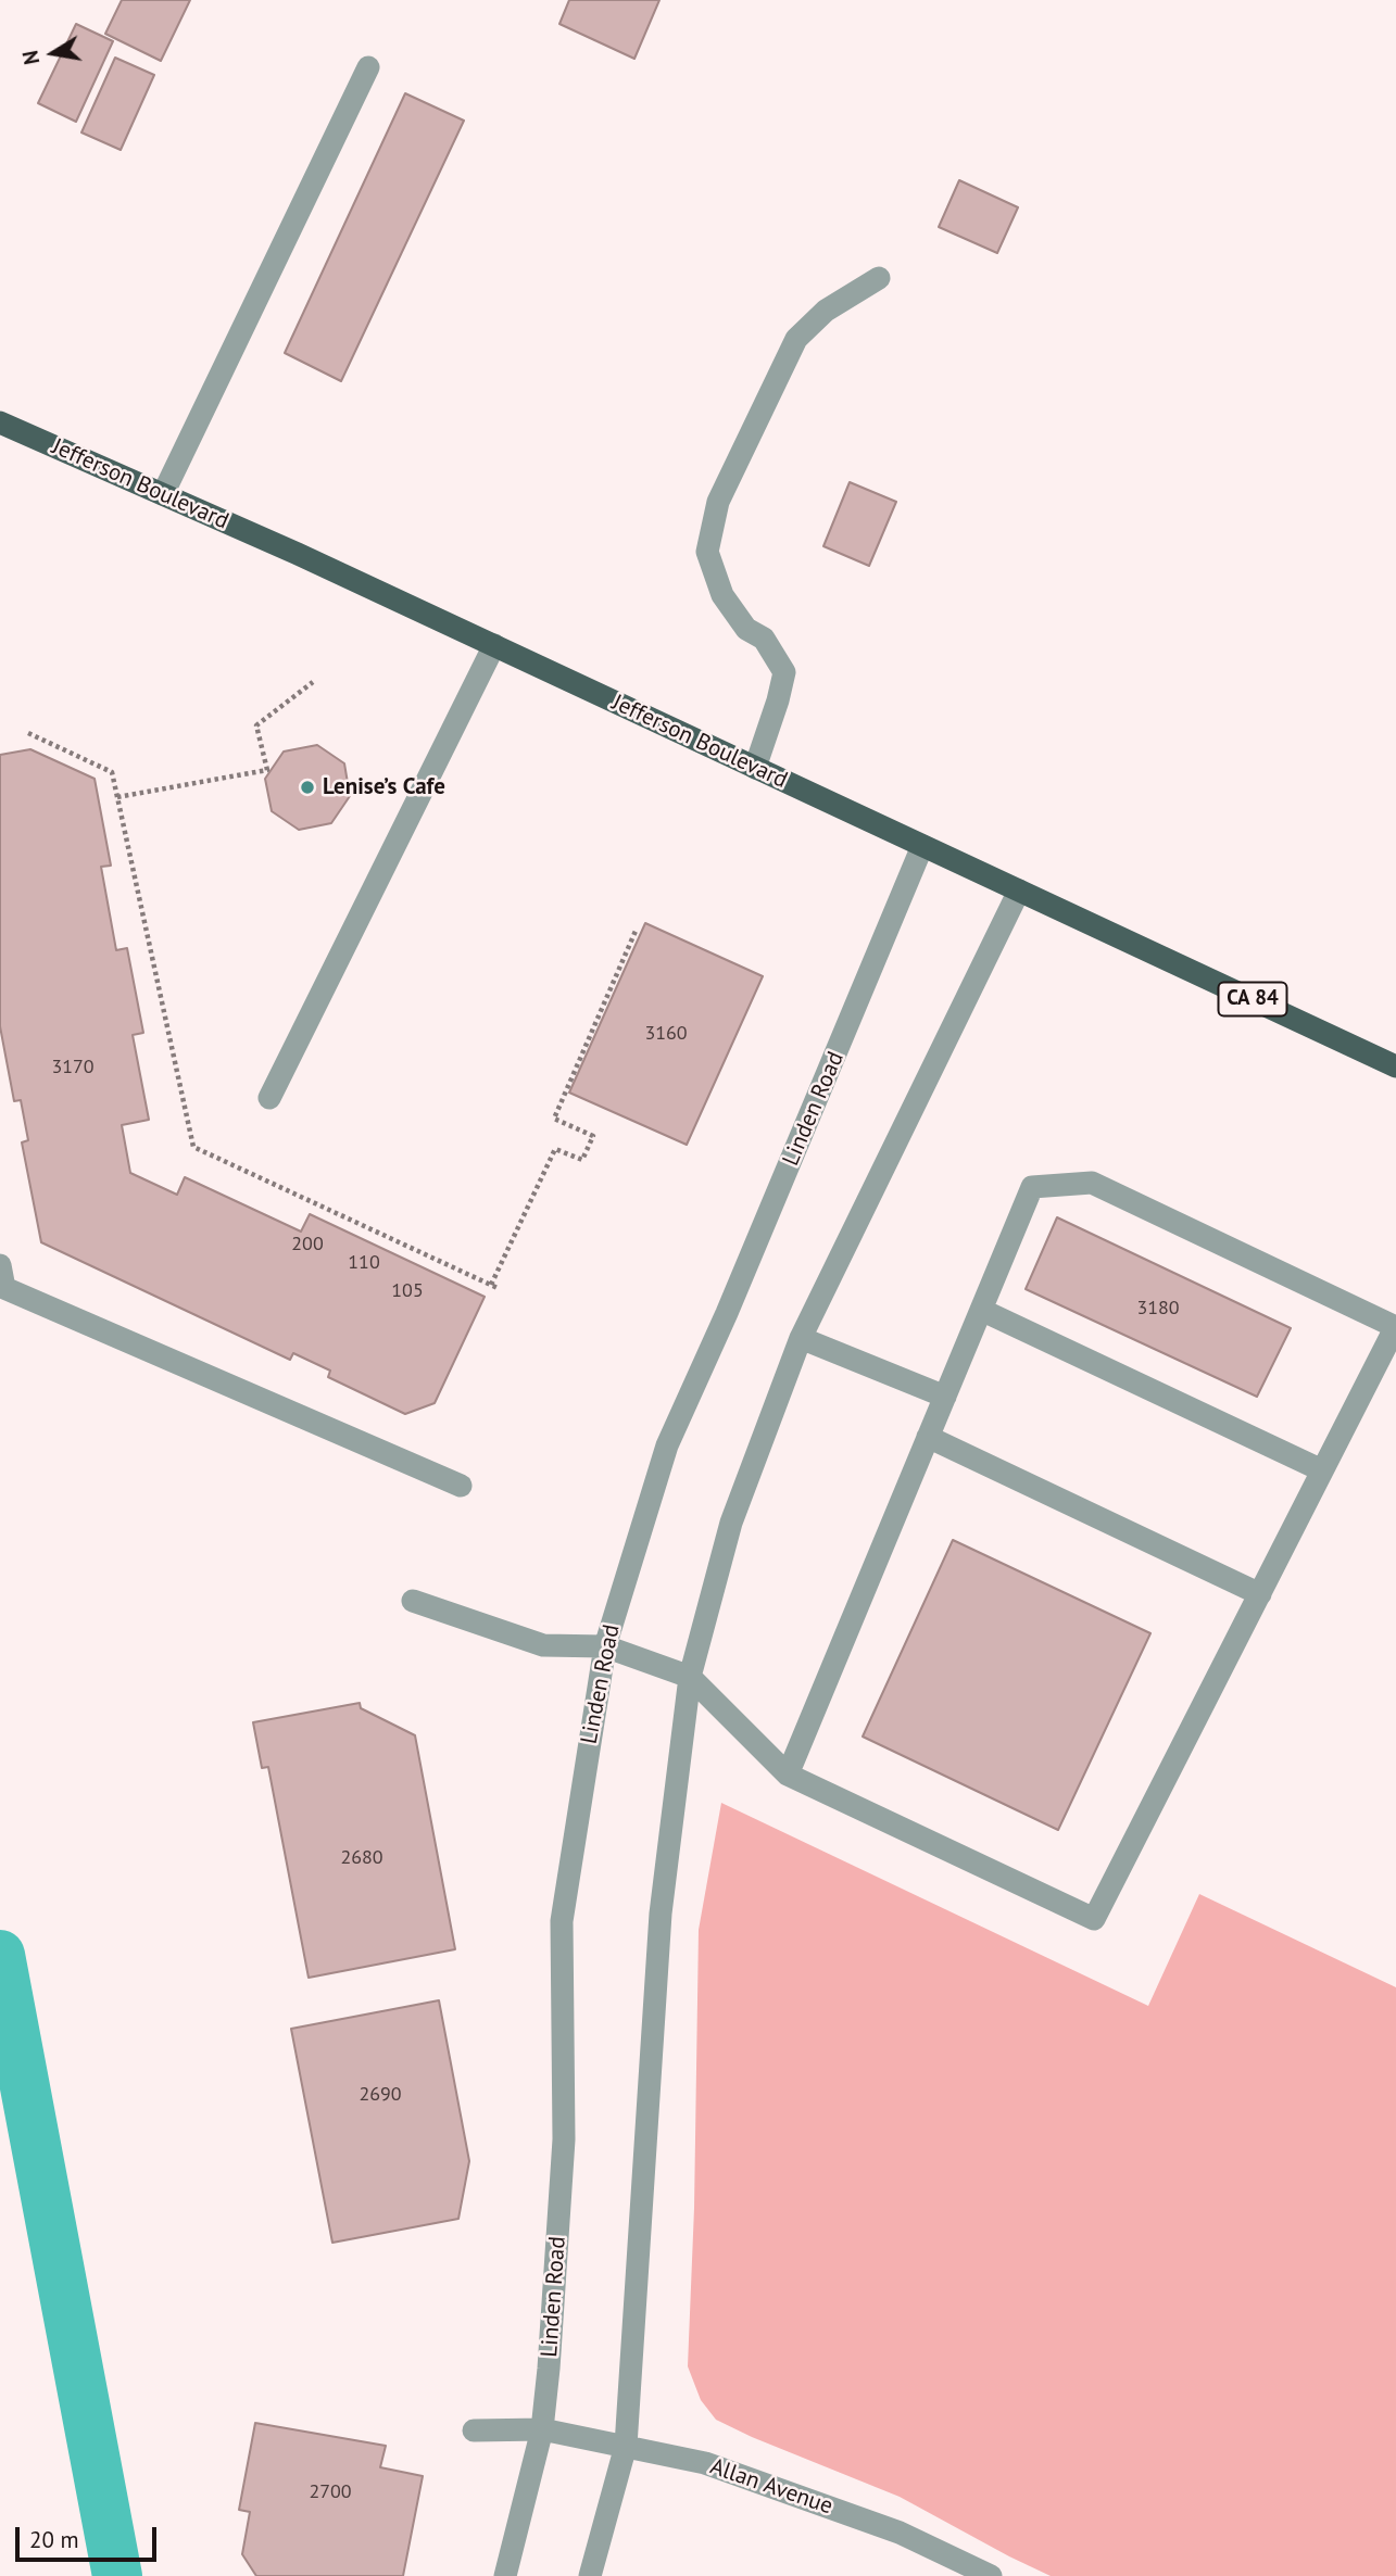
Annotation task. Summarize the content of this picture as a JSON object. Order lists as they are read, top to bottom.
{
  "streets": {
    "main road": ["Jefferson Boulevard", "CA 84"],
    "street": ["Linden Road", "Allan Avenue"]
  },
  "crossings": [
    ["Jefferson Boulevard", "Linden Road"],
    ["Linden Road", "Allan Avenue"]
  ],
  "places": ["Lenise’s Cafe"],
  "house_numbers": [
    "3160",
    "3170",
    "200",
    "110",
    "105",
    "3180",
    "2680",
    "2690",
    "2700"
  ],
  "scale_bar": "20 m",
  "north": "left"
}
